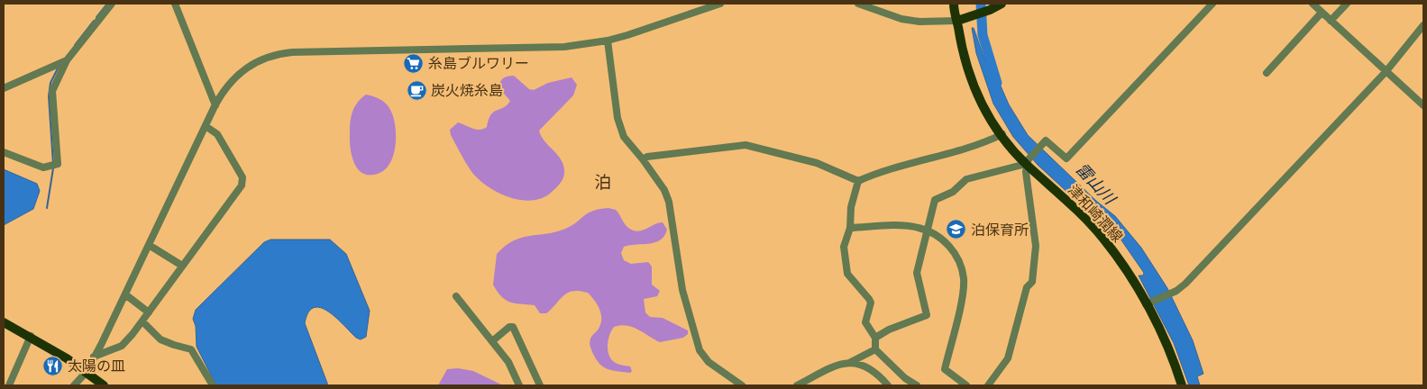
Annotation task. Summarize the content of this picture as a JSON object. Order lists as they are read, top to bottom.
{
  "streets": {
    "main road": ["津和崎潤線"]
  },
  "districts": ["泊"],
  "water": ["雷山川"],
  "places": {
    "supermarket": ["糸島ブルワリー"],
    "cafe": ["炭火焼糸島"],
    "school or university": ["泊保育所"],
    "restaurant": ["太陽の皿"]
  }
}
